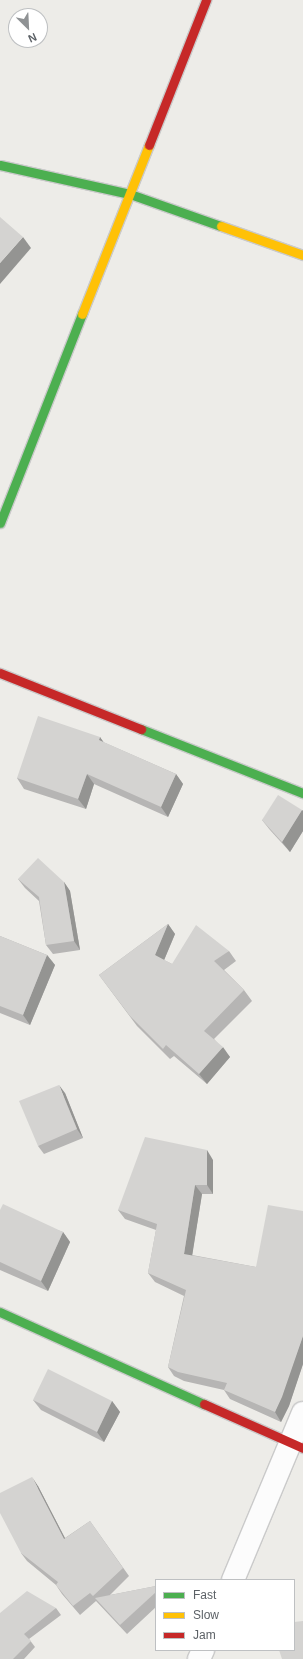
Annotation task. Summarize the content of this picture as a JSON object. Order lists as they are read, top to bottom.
{
  "legend": ["Fast", "Slow", "Jam"],
  "north": "bottom right"
}
